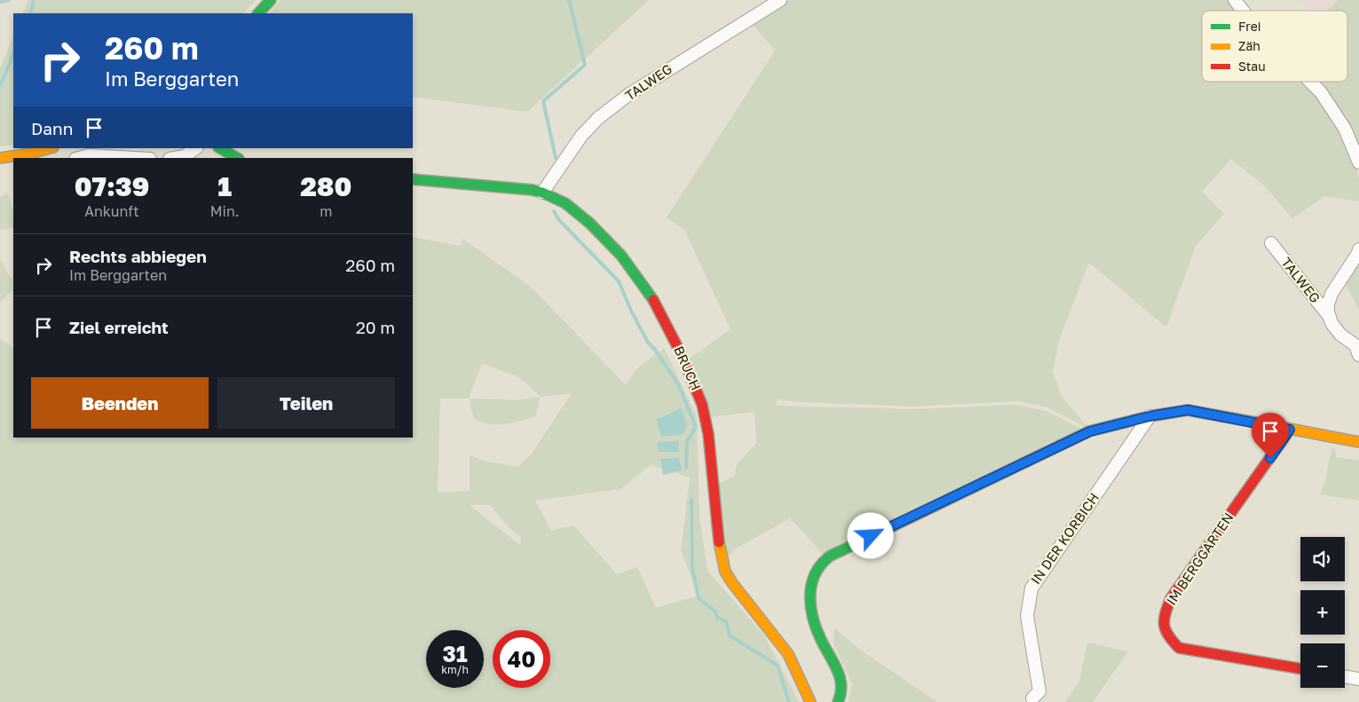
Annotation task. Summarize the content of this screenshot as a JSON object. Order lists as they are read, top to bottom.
{
  "streets": {
    "street": [
      "TALWEG",
      "BRUCH",
      "IN DER KORBICH",
      "IM BERGGARTEN"
    ]
  },
  "crossings": [
    ["TALWEG", "BRUCH"]
  ],
  "legend": ["Frei", "Zäh", "Stau"],
  "page": {
    "turn": ["260 m", "Im Berggarten"],
    "then": "Dann",
    "eta": [
      "07:39",
      "Ankunft",
      "1",
      "Min.",
      "280",
      "m"
    ],
    "list": [
      {
        "name": "Rechts abbiegen",
        "note": "Im Berggarten",
        "value": "260 m"
      },
      {
        "name": "Ziel erreicht",
        "value": "20 m"
      }
    ],
    "buttons": ["Beenden", "Teilen"],
    "map_buttons": ["+", "−"],
    "speed": "31 km/h",
    "limit": "40"
  }
}
